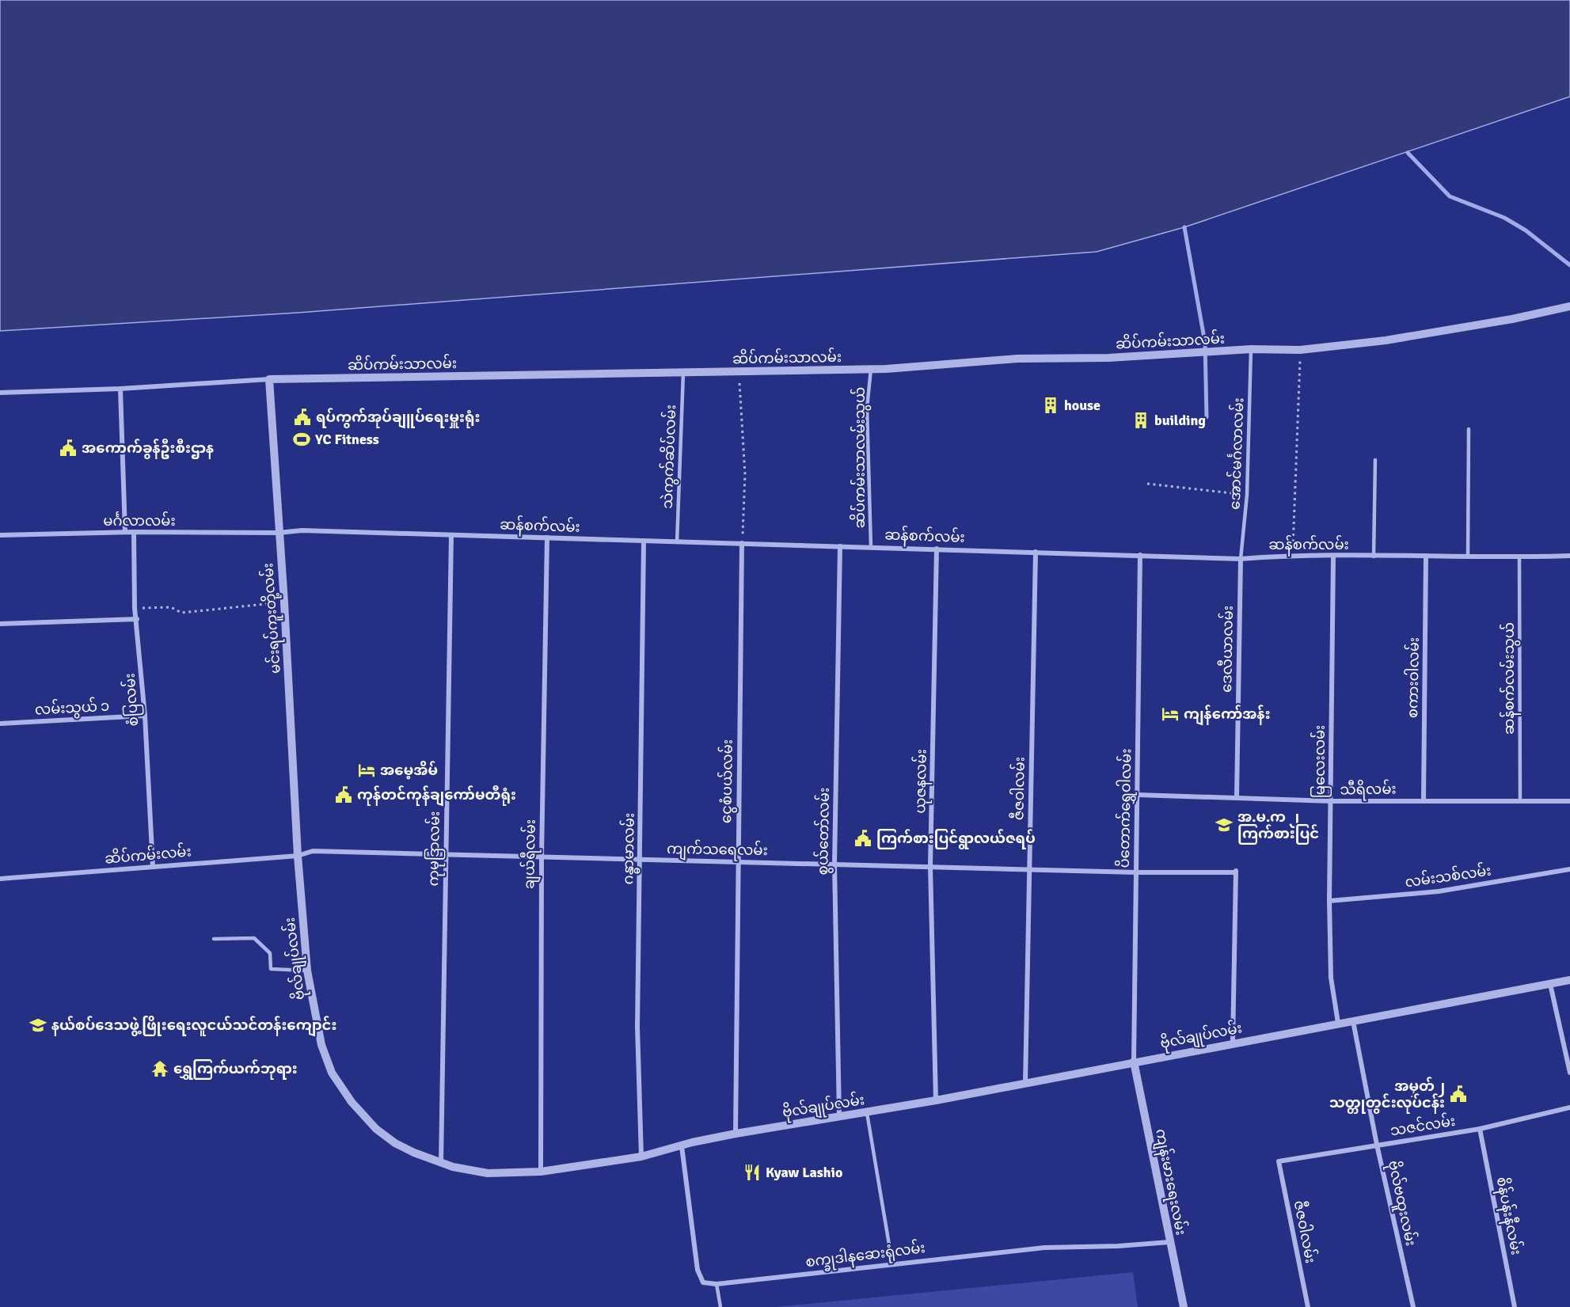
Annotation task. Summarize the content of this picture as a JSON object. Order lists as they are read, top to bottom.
{
  "streets": {
    "street": [
      "ဆိပ်ကမ်းသာလမ်း",
      "မင်္ဂလာလမ်း",
      "ဆန်စက်လမ်း",
      "မင်းရပ်ကူးတို့လမ်း",
      "ဒေလီယာလမ်း",
      "စကားဝါလမ်း",
      "စံပြလမ်း",
      "လမ်းသွယ် ၁",
      "မြလေးလမ်း",
      "ငွေစံပယ်လမ်း",
      "ယုဇနလမ်း",
      "ဇီဇဝါလမ်း",
      "သီရိလမ်း",
      "ပိတောက်ရွှေဝါလမ်း",
      "စွယ်တော်လမ်း",
      "ကုမုဒြာလမ်း",
      "ဂန္ဓာမာလမ်း",
      "ကျက်သရေလမ်း",
      "ချယ်ရီလမ်း",
      "ဆိပ်ကမ်းလမ်း",
      "လမ်းသစ်လမ်း",
      "ဗိုလ်ချုပ်လမ်း",
      "သဇင်လမ်း",
      "ကျန်းမားရေးလမ်း",
      "ဗိုလ်ဗထူးလမ်း",
      "စိန်ပန်းနီလမ်း",
      "စက္ခုဒါနဆေးရုံလမ်း"
    ],
    "lane": [
      "အောင်မင်္ဂလာလမ်း",
      "သဲကွက်ဆိပ်လမ်း",
      "ဆိပ်ကမ်းသာလမ်းသွယ်",
      "ဆန်စက်လမ်းသွယ်"
    ]
  },
  "crossings": [
    ["ဆိပ်ကမ်းသာလမ်း", "အောင်မင်္ဂလာလမ်း"],
    ["ဆိပ်ကမ်းသာလမ်း", "သဲကွက်ဆိပ်လမ်း"],
    ["ဆိပ်ကမ်းသာလမ်း", "ဆိပ်ကမ်းသာလမ်းသွယ်"],
    ["ဆိပ်ကမ်းသာလမ်း", "မင်းရပ်ကူးတို့လမ်း"],
    ["အောင်မင်္ဂလာလမ်း", "ဆန်စက်လမ်း"],
    ["အောင်မင်္ဂလာလမ်း", "ဒေလီယာလမ်း"],
    ["သဲကွက်ဆိပ်လမ်း", "ဆန်စက်လမ်း"],
    ["ဆိပ်ကမ်းသာလမ်းသွယ်", "ဆန်စက်လမ်း"],
    ["မင်္ဂလာလမ်း", "ဆန်စက်လမ်း"],
    ["မင်္ဂလာလမ်း", "မင်းရပ်ကူးတို့လမ်း"],
    ["မင်္ဂလာလမ်း", "စံပြလမ်း"],
    ["ဆန်စက်လမ်း", "မင်းရပ်ကူးတို့လမ်း"],
    ["ဆန်စက်လမ်း", "ဒေလီယာလမ်း"],
    ["ဆန်စက်လမ်း", "စကားဝါလမ်း"],
    ["ဆန်စက်လမ်း", "ဆန်စက်လမ်းသွယ်"],
    ["ဆန်စက်လမ်း", "မြလေးလမ်း"],
    ["ဆန်စက်လမ်း", "ငွေစံပယ်လမ်း"],
    ["ဆန်စက်လမ်း", "ယုဇနလမ်း"],
    ["ဆန်စက်လမ်း", "ဇီဇဝါလမ်း"],
    ["ဆန်စက်လမ်း", "ပိတောက်ရွှေဝါလမ်း"],
    ["ဆန်စက်လမ်း", "စွယ်တော်လမ်း"],
    ["ဆန်စက်လမ်း", "ကုမုဒြာလမ်း"],
    ["ဆန်စက်လမ်း", "ဂန္ဓာမာလမ်း"],
    ["ဆန်စက်လမ်း", "ချယ်ရီလမ်း"],
    ["မင်းရပ်ကူးတို့လမ်း", "ကျက်သရေလမ်း"],
    ["မင်းရပ်ကူးတို့လမ်း", "ဆိပ်ကမ်းလမ်း"],
    ["မင်းရပ်ကူးတို့လမ်း", "ဗိုလ်ချုပ်လမ်း"],
    ["ဒေလီယာလမ်း", "သီရိလမ်း"],
    ["စကားဝါလမ်း", "သီရိလမ်း"],
    ["ဆန်စက်လမ်းသွယ်", "သီရိလမ်း"],
    ["စံပြလမ်း", "လမ်းသွယ် ၁"],
    ["စံပြလမ်း", "ဆိပ်ကမ်းလမ်း"],
    ["မြလေးလမ်း", "သီရိလမ်း"],
    ["မြလေးလမ်း", "လမ်းသစ်လမ်း"],
    ["မြလေးလမ်း", "ဗိုလ်ချုပ်လမ်း"],
    ["ငွေစံပယ်လမ်း", "ကျက်သရေလမ်း"],
    ["ငွေစံပယ်လမ်း", "ဗိုလ်ချုပ်လမ်း"],
    ["ယုဇနလမ်း", "ကျက်သရေလမ်း"],
    ["ယုဇနလမ်း", "ဗိုလ်ချုပ်လမ်း"],
    ["ဇီဇဝါလမ်း", "ကျက်သရေလမ်း"],
    ["ဇီဇဝါလမ်း", "ဗိုလ်ချုပ်လမ်း"],
    ["ဇီဇဝါလမ်း", "သဇင်လမ်း"],
    ["သီရိလမ်း", "ပိတောက်ရွှေဝါလမ်း"],
    ["ပိတောက်ရွှေဝါလမ်း", "ကျက်သရေလမ်း"],
    ["ပိတောက်ရွှေဝါလမ်း", "ဗိုလ်ချုပ်လမ်း"],
    ["ပိတောက်ရွှေဝါလမ်း", "ကျန်းမားရေးလမ်း"],
    ["စွယ်တော်လမ်း", "ကျက်သရေလမ်း"],
    ["စွယ်တော်လမ်း", "ဗိုလ်ချုပ်လမ်း"],
    ["ကုမုဒြာလမ်း", "ကျက်သရေလမ်း"],
    ["ကုမုဒြာလမ်း", "ဗိုလ်ချုပ်လမ်း"],
    ["ဂန္ဓာမာလမ်း", "ကျက်သရေလမ်း"],
    ["ဂန္ဓာမာလမ်း", "ဗိုလ်ချုပ်လမ်း"],
    ["ကျက်သရေလမ်း", "ချယ်ရီလမ်း"],
    ["ကျက်သရေလမ်း", "ဆိပ်ကမ်းလမ်း"],
    ["ကျက်သရေလမ်း", "ဗိုလ်ချုပ်လမ်း"],
    ["ချယ်ရီလမ်း", "ဗိုလ်ချုပ်လမ်း"],
    ["ဆိပ်ကမ်းလမ်း", "ဗိုလ်ချုပ်လမ်း"],
    ["ဗိုလ်ချုပ်လမ်း", "ကျန်းမားရေးလမ်း"],
    ["ဗိုလ်ချုပ်လမ်း", "ဗိုလ်ဗထူးလမ်း"],
    ["သဇင်လမ်း", "ဗိုလ်ဗထူးလမ်း"],
    ["သဇင်လမ်း", "စိန်ပန်းနီလမ်း"],
    ["ကျန်းမားရေးလမ်း", "စက္ခုဒါနဆေးရုံလမ်း"]
  ],
  "places": {
    "building": ["house", "building"],
    "public building": [
      "ရပ်ကွက်အုပ်ချူပ်ရေးမှူးရုံး",
      "အကောက်ခွန်ဦးစီးဌာန",
      "ကုန်တင်ကုန်ချကော်မတီရုံး",
      "ကြက်စားပြင်ရွာလယ်ဇရပ်",
      "အမှတ်၂ သတ္တုတွင်းလုပ်ငန်း"
    ],
    "sports": ["YC Fitness"],
    "hotel": ["ကျန်ကော်အန်း", "အမေ့အိမ်"],
    "school or university": ["အ.မ.က ၂ ကြက်စားပြင်", "နယ်စပ်ဒေသဖွဲ့ဖြိုးရေးလူငယ်သင်တန်းကျောင်း"],
    "temple": ["ရွှေကြက်ယက်ဘုရား"],
    "restaurant": ["Kyaw Lashio"]
  }
}
